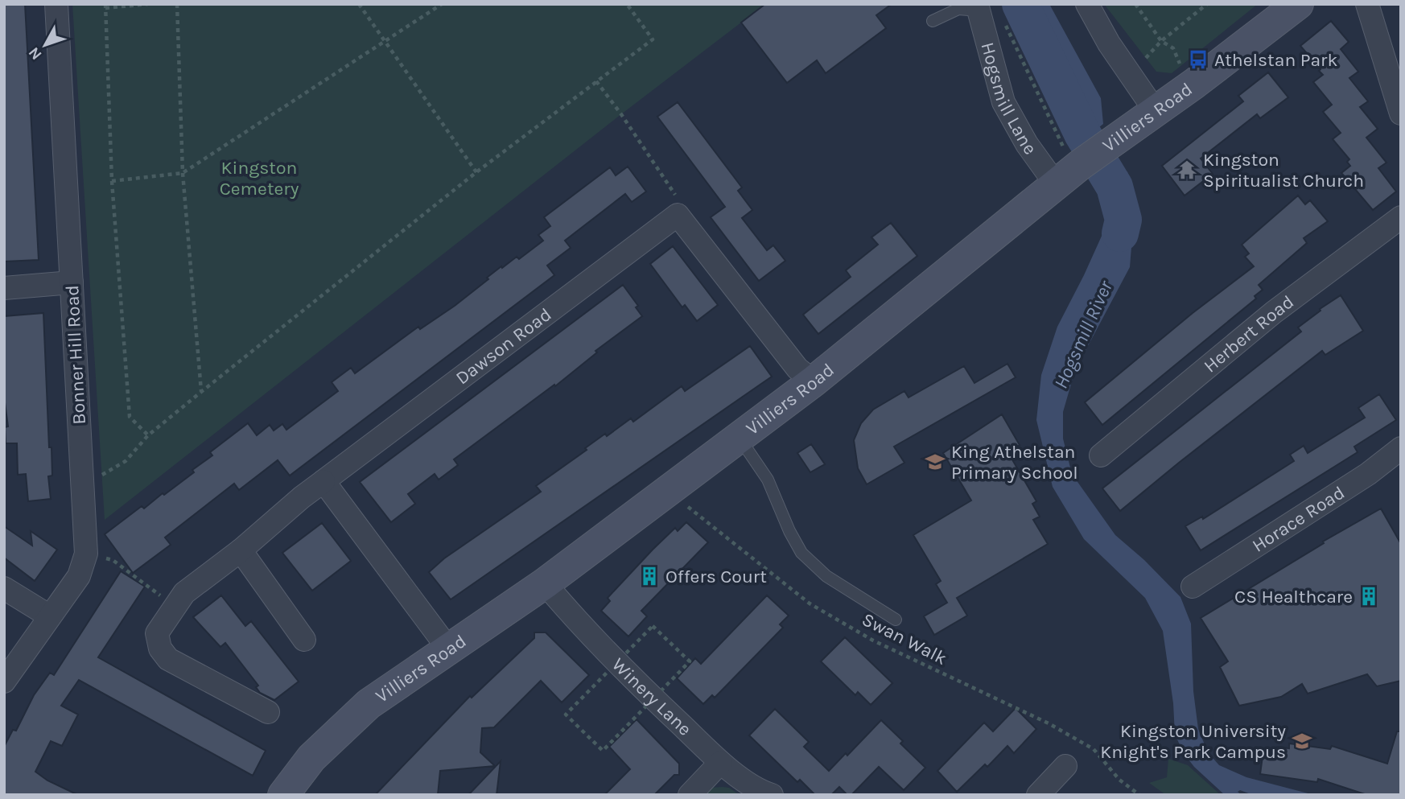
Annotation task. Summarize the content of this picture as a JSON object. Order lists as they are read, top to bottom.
{
  "streets": {
    "street": [
      "Hogsmill Lane",
      "Villiers Road",
      "Herbert Road",
      "Dawson Road",
      "Bonner Hill Road",
      "Horace Road",
      "Winery Lane"
    ],
    "path": ["Swan Walk"]
  },
  "crossings": [
    ["Hogsmill Lane", "Villiers Road"],
    ["Villiers Road", "Swan Walk"],
    ["Villiers Road", "Winery Lane"]
  ],
  "water": ["Hogsmill River"],
  "parks": ["Kingston Cemetery"],
  "places": {
    "bus stop": ["Athelstan Park"],
    "temple": ["Kingston Spiritualist Church"],
    "school or university": ["King Athelstan Primary School", "Kingston University Knight's Park Campus"],
    "building": ["Offers Court", "CS Healthcare"]
  },
  "north": "bottom left"
}
